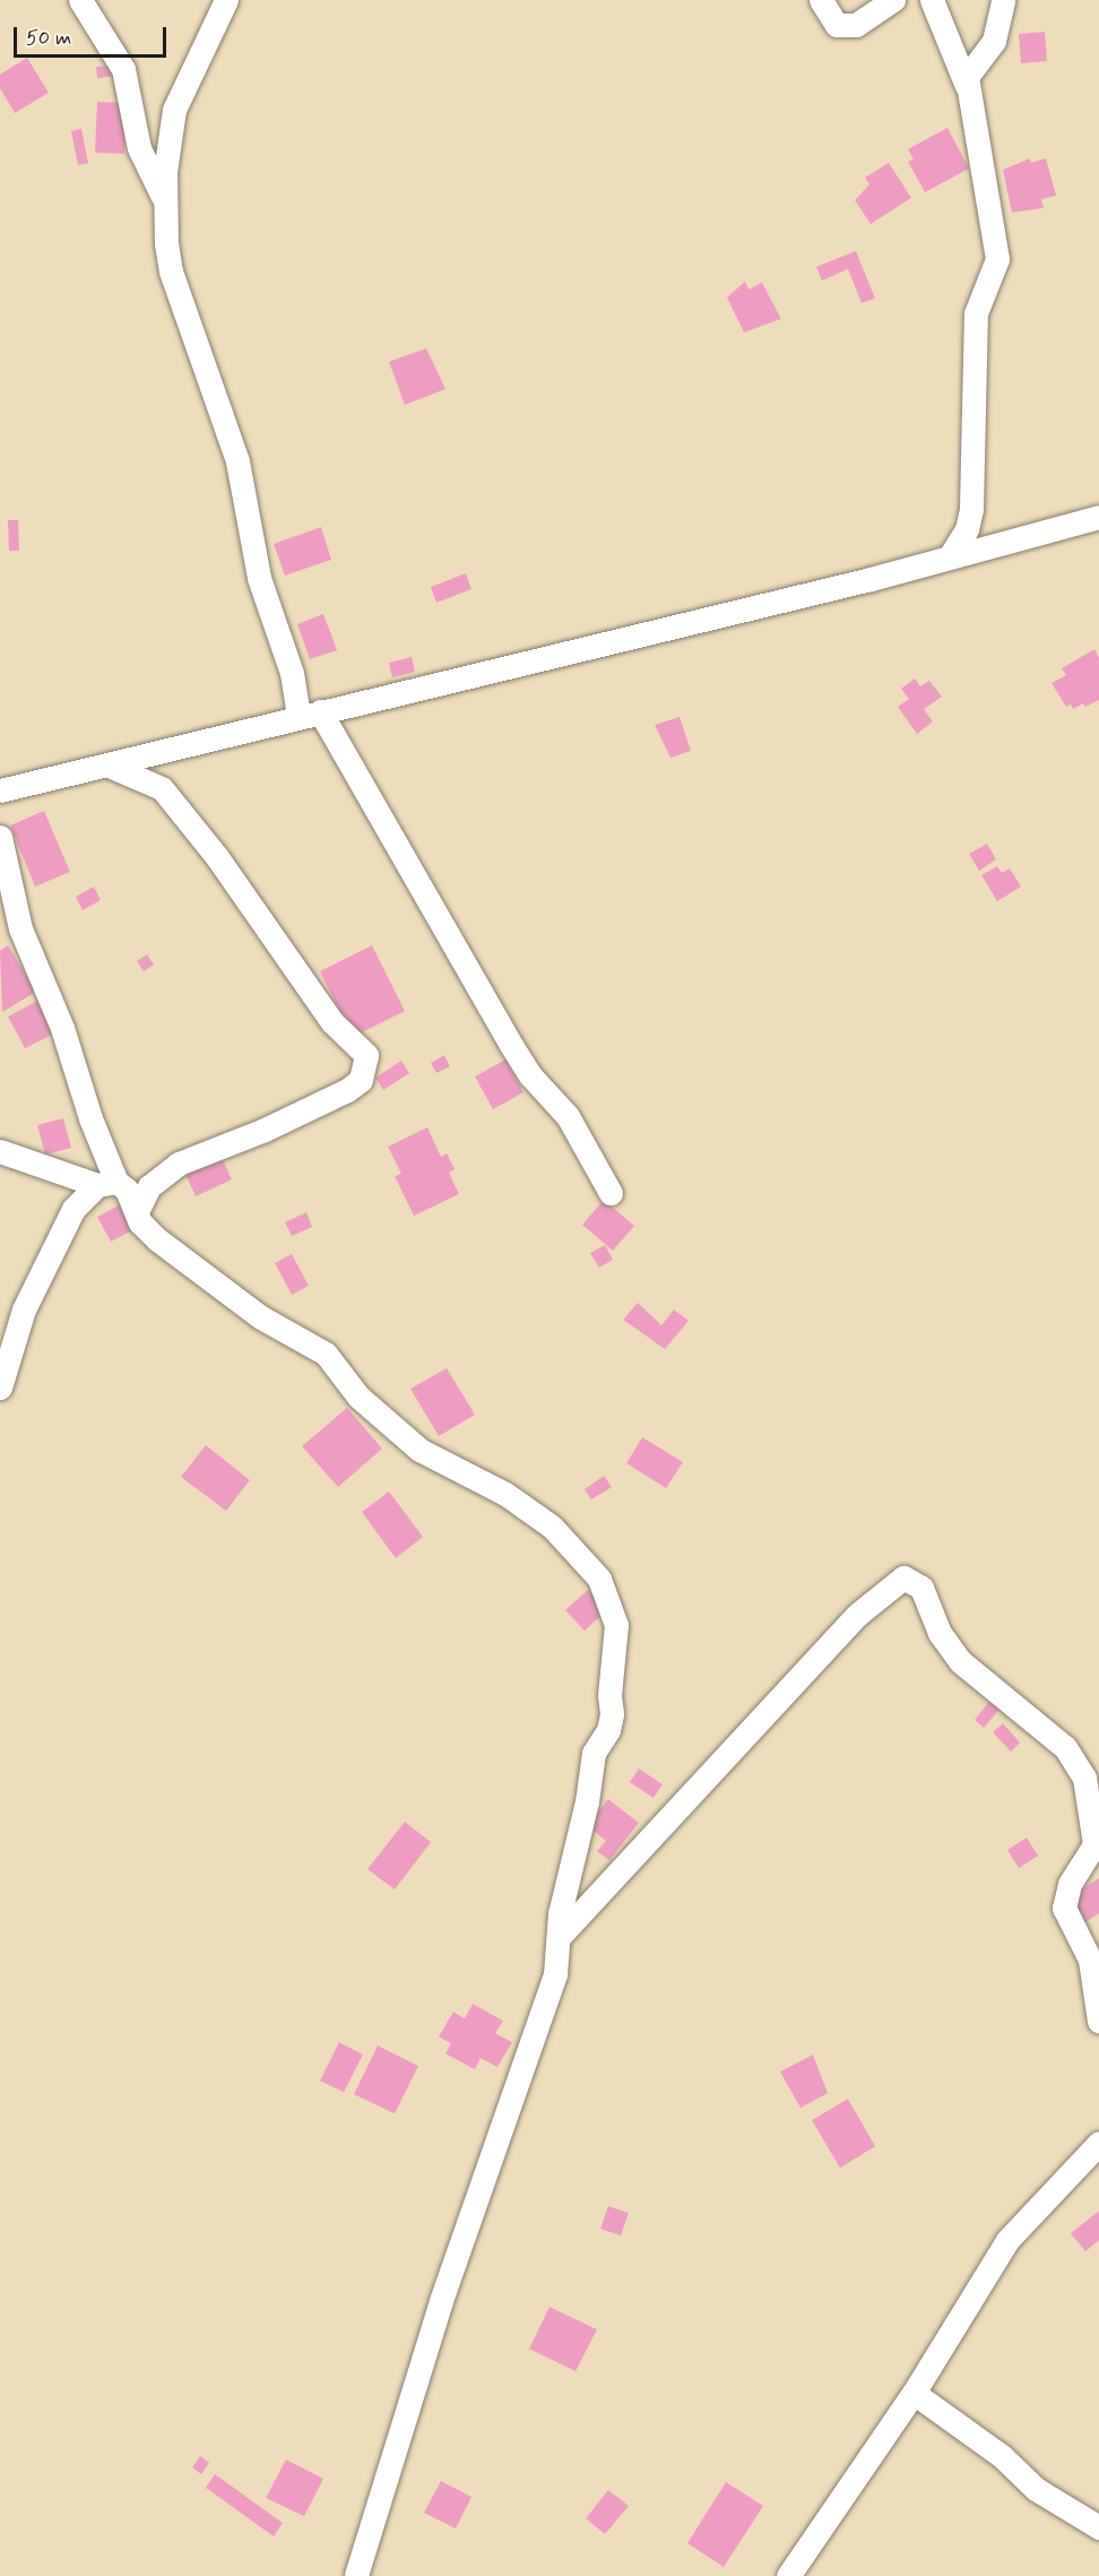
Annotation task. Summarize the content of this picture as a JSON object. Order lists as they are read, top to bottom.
{
  "scale_bar": "50 m"
}
